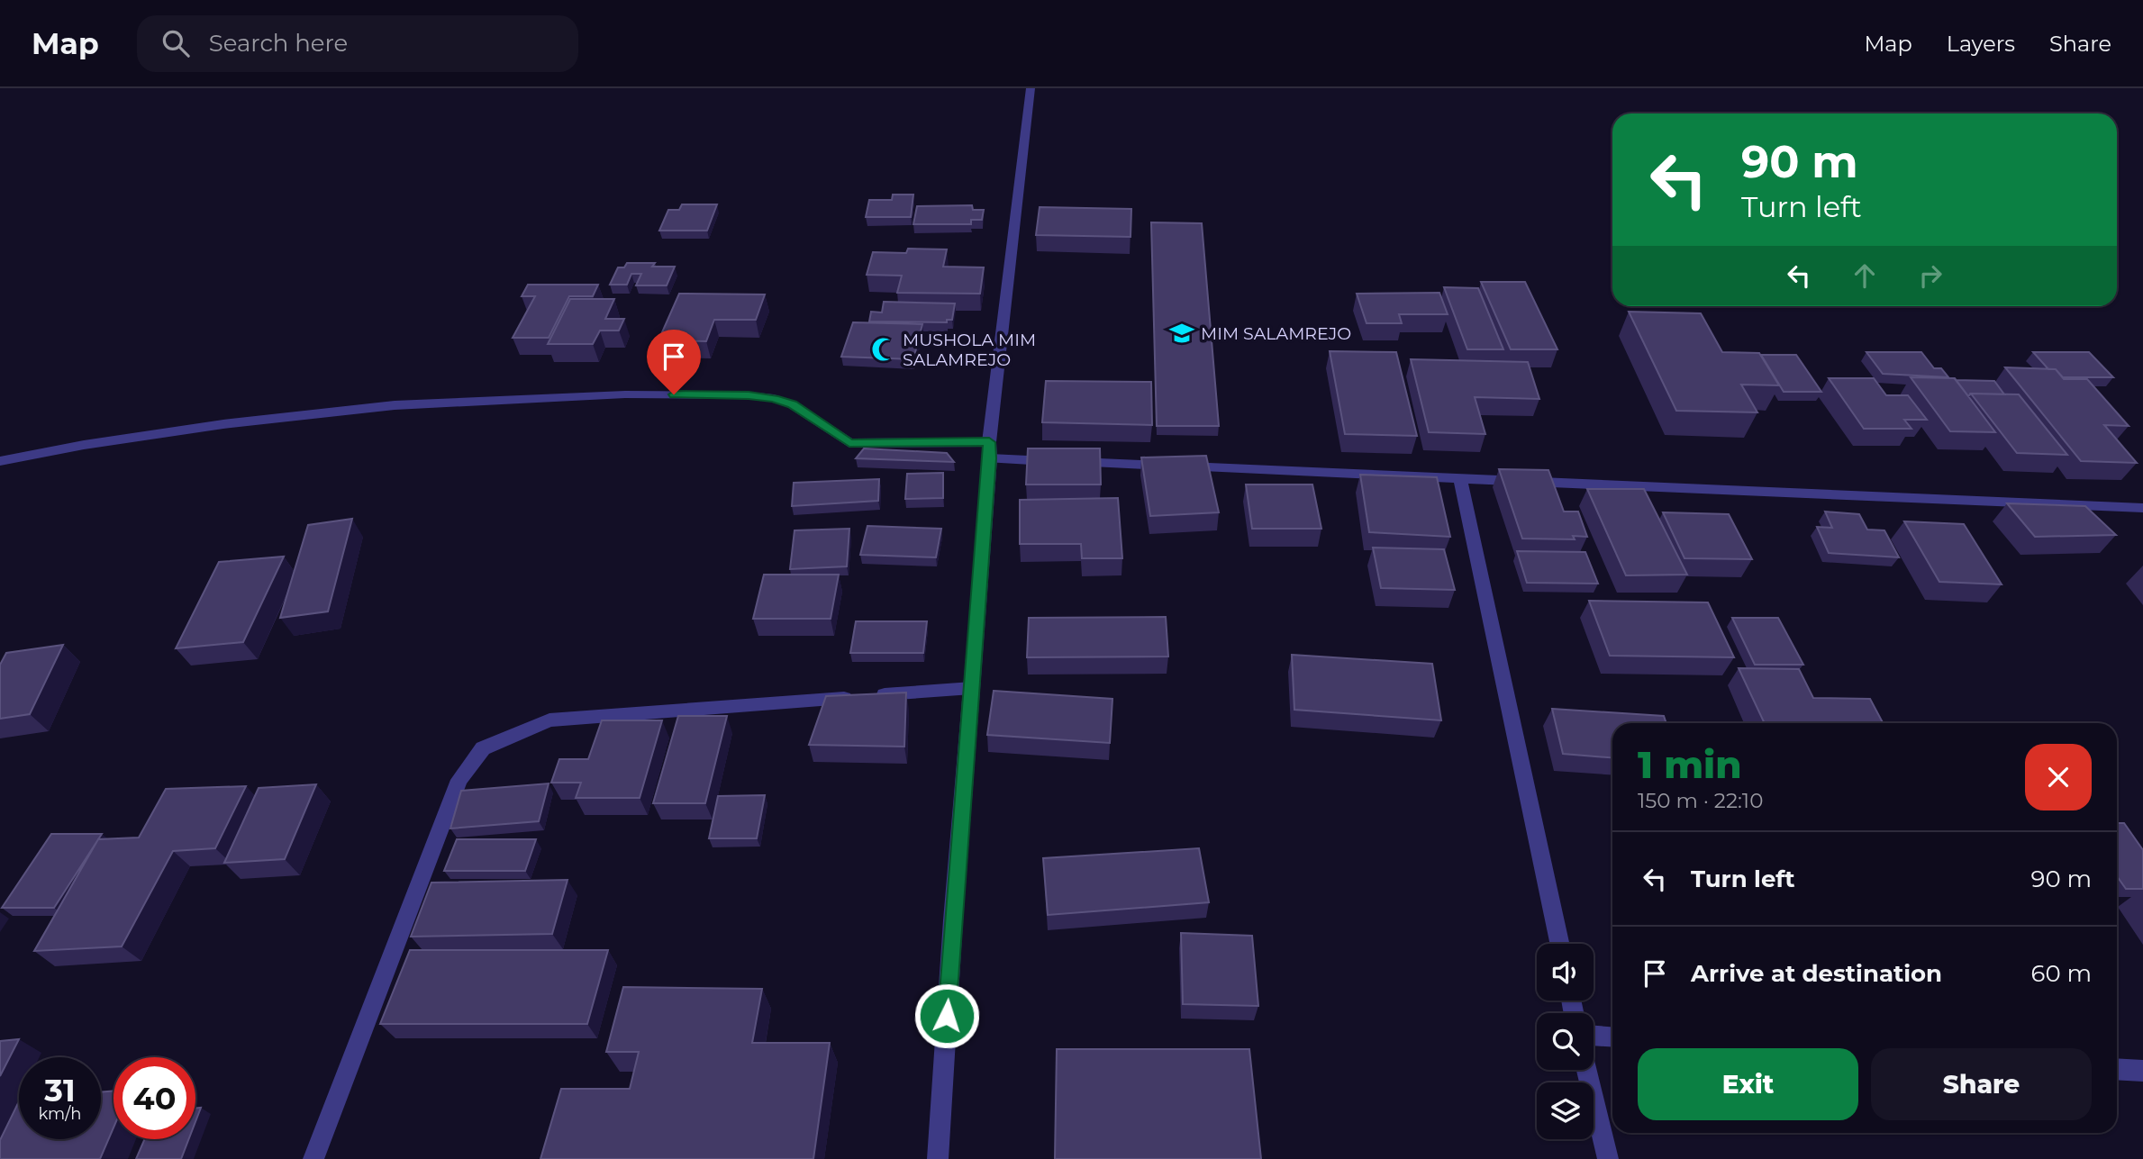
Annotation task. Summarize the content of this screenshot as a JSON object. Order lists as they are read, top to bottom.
{
  "places": {
    "school or university": ["MIM SALAMREJO"],
    "mosque": ["MUSHOLA MIM SALAMREJO"]
  },
  "page": {
    "header": "Map",
    "search": "Search here",
    "nav": ["Map", "Layers", "Share"],
    "turn": ["90 m", "Turn left"],
    "heading": ["1 min", "150 m · 22:10"],
    "list": [
      {
        "name": "Turn left",
        "value": "90 m"
      },
      {
        "name": "Arrive at destination",
        "value": "60 m"
      }
    ],
    "buttons": ["Exit", "Share"],
    "speed": "31 km/h",
    "limit": "40"
  }
}
